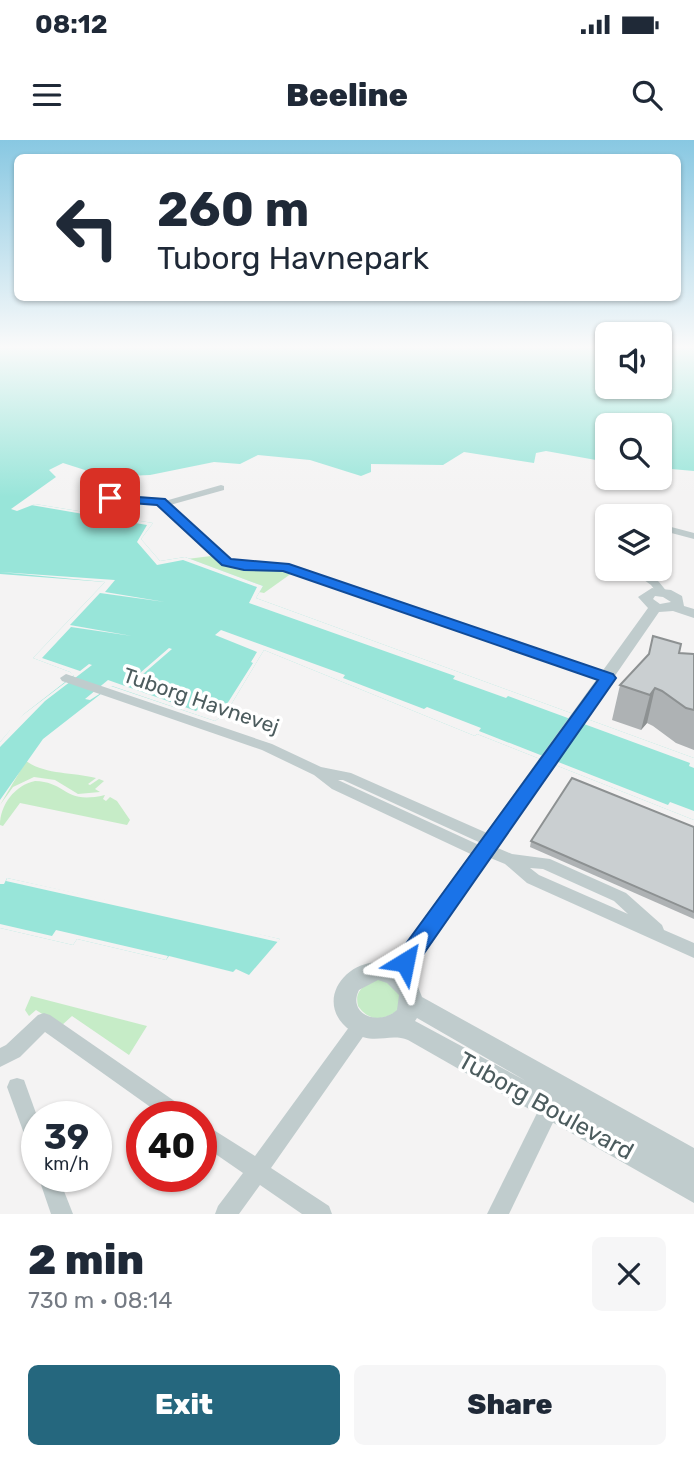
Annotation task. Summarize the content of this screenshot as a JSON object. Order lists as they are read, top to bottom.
{
  "streets": {
    "street": ["Tuborg Havnevej", "Tuborg Boulevard"]
  },
  "page": {
    "status": "08:12",
    "header": "Beeline",
    "turn": ["260 m", "Tuborg Havnepark"],
    "speed": "39 km/h",
    "limit": "40",
    "heading": ["2 min", "730 m · 08:14"],
    "buttons": ["Exit", "Share"]
  }
}
